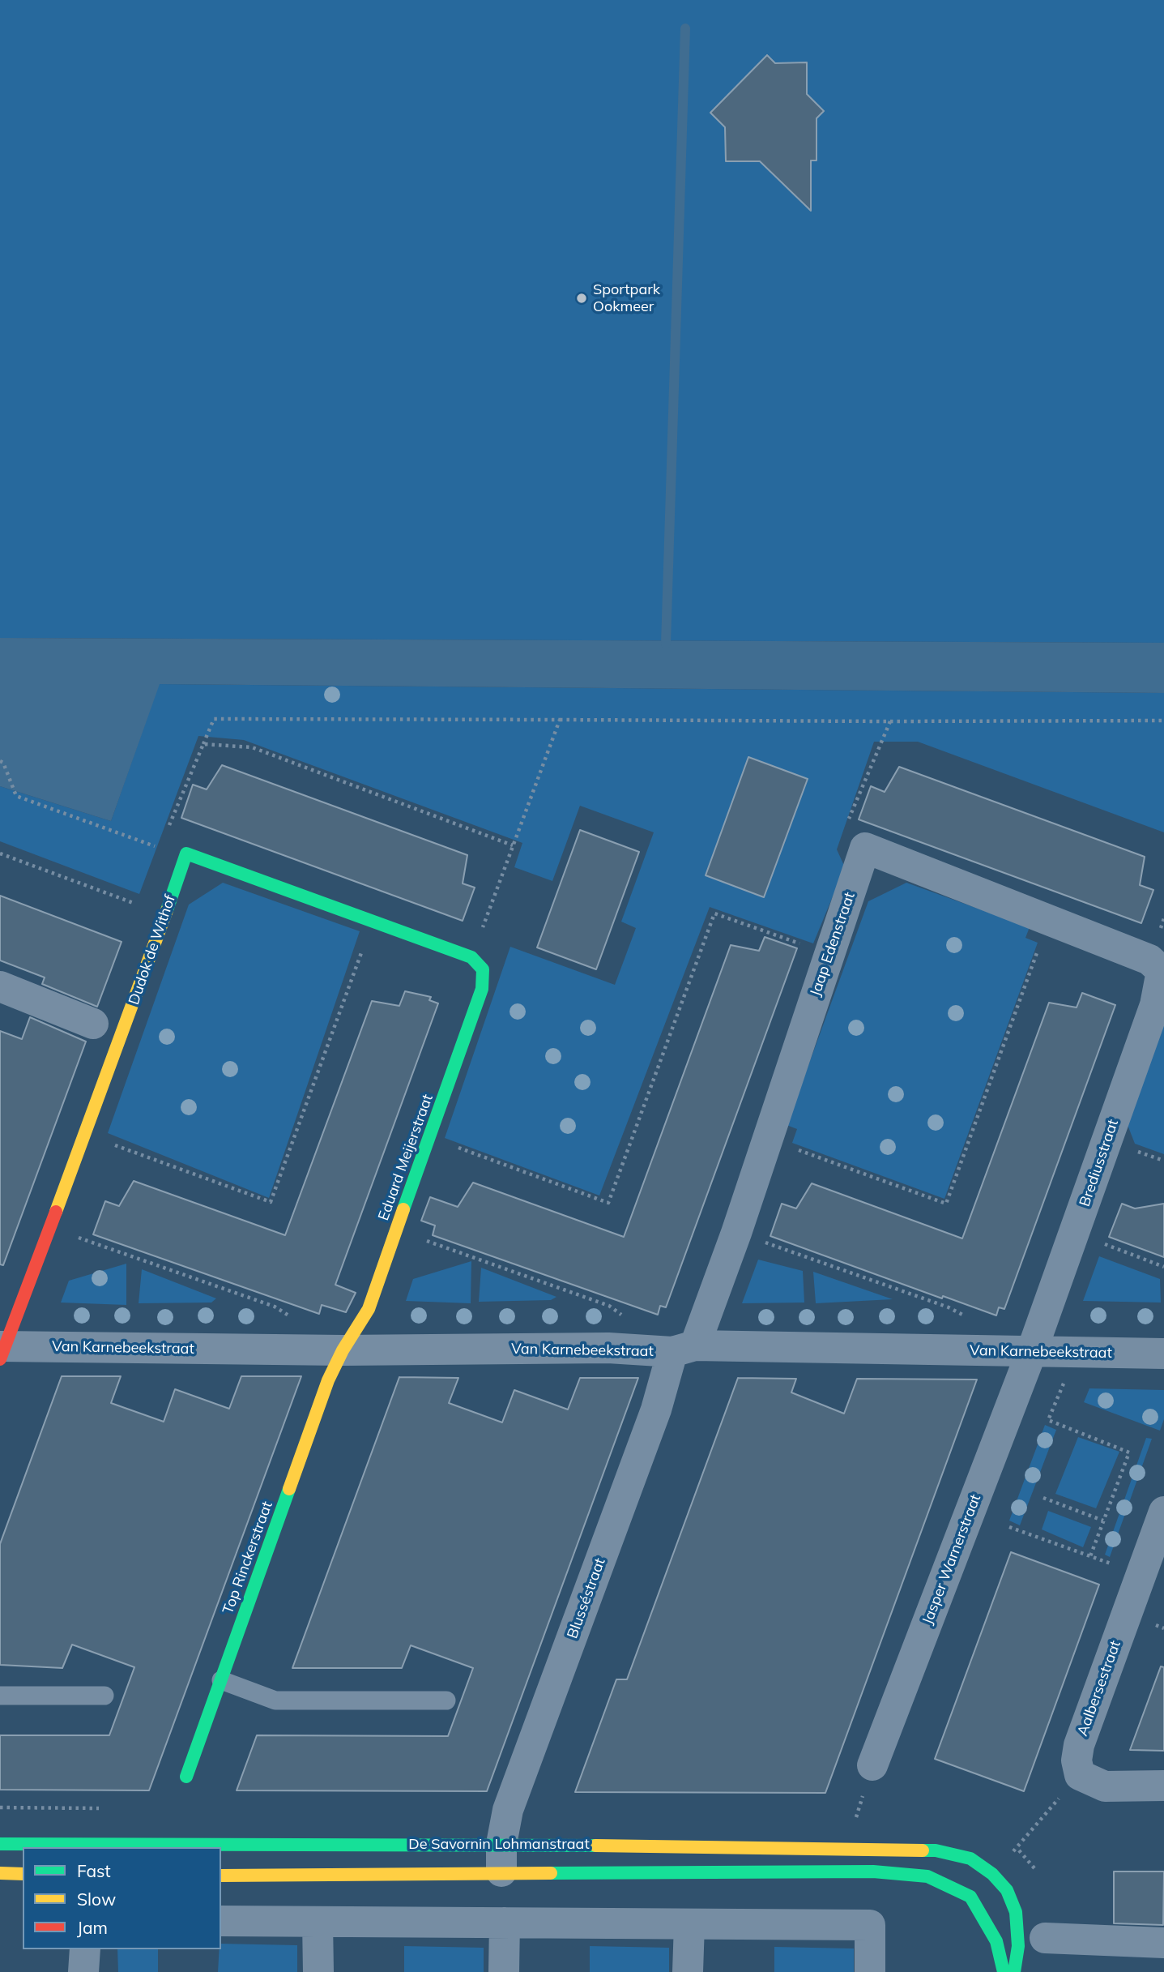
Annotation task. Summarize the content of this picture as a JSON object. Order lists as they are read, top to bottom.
{
  "streets": {
    "street": [
      "Jaap Edenstraat",
      "Dudok de Withof",
      "Eduard Meijerstraat",
      "Brediusstraat",
      "Van Karnebeekstraat",
      "Top Rinckerstraat",
      "Jasper Warnerstraat",
      "Blusséstraat",
      "Aalbersestraat",
      "De Savornin Lohmanstraat"
    ]
  },
  "crossings": [
    ["Jaap Edenstraat", "Van Karnebeekstraat"],
    ["Jaap Edenstraat", "Blusséstraat"],
    ["Dudok de Withof", "Eduard Meijerstraat"],
    ["Dudok de Withof", "Van Karnebeekstraat"],
    ["Eduard Meijerstraat", "Van Karnebeekstraat"],
    ["Eduard Meijerstraat", "Top Rinckerstraat"],
    ["Brediusstraat", "Van Karnebeekstraat"],
    ["Brediusstraat", "Jasper Warnerstraat"],
    ["Van Karnebeekstraat", "Top Rinckerstraat"],
    ["Van Karnebeekstraat", "Jasper Warnerstraat"],
    ["Van Karnebeekstraat", "Blusséstraat"],
    ["Blusséstraat", "De Savornin Lohmanstraat"]
  ],
  "places": ["Sportpark Ookmeer"],
  "legend": ["Fast", "Slow", "Jam"]
}
